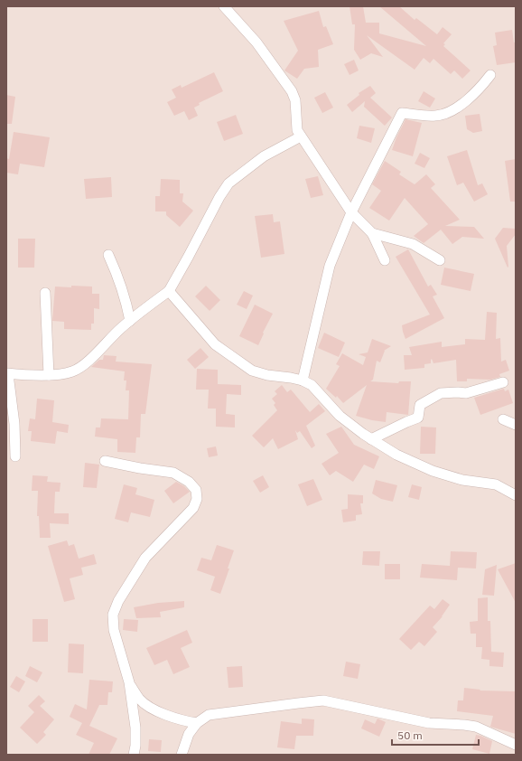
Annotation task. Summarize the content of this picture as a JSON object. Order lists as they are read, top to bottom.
{
  "scale_bar": "50 m"
}
